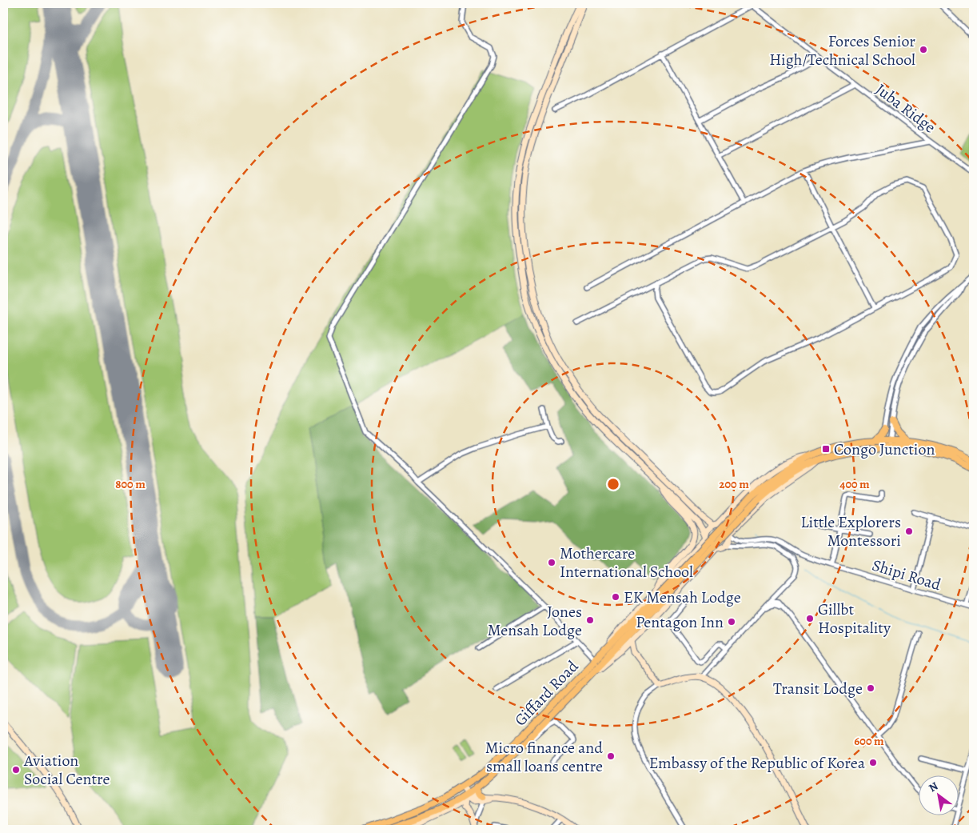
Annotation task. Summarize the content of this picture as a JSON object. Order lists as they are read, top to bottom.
{
  "streets": {
    "main road": ["Giffard Road"],
    "street": ["Juba Ridge", "Shipi Road"]
  },
  "crossings": [
    ["Shipi Road", "Giffard Road"]
  ],
  "places": {
    "other": [
      "Forces Senior High/Technical School",
      "Little Explorers Montessori",
      "Mothercare International School",
      "EK Mensah Lodge",
      "Gillbt Hospitality",
      "Jones Mensah Lodge",
      "Pentagon Inn",
      "Transit Lodge",
      "Micro finance and small loans centre",
      "Embassy of the Republic of Korea",
      "Aviation Social Centre"
    ],
    "transit": ["Congo Junction"]
  },
  "north": "top left",
  "rings": [
    "200 m",
    "400 m",
    "800 m",
    "600 m"
  ]
}
